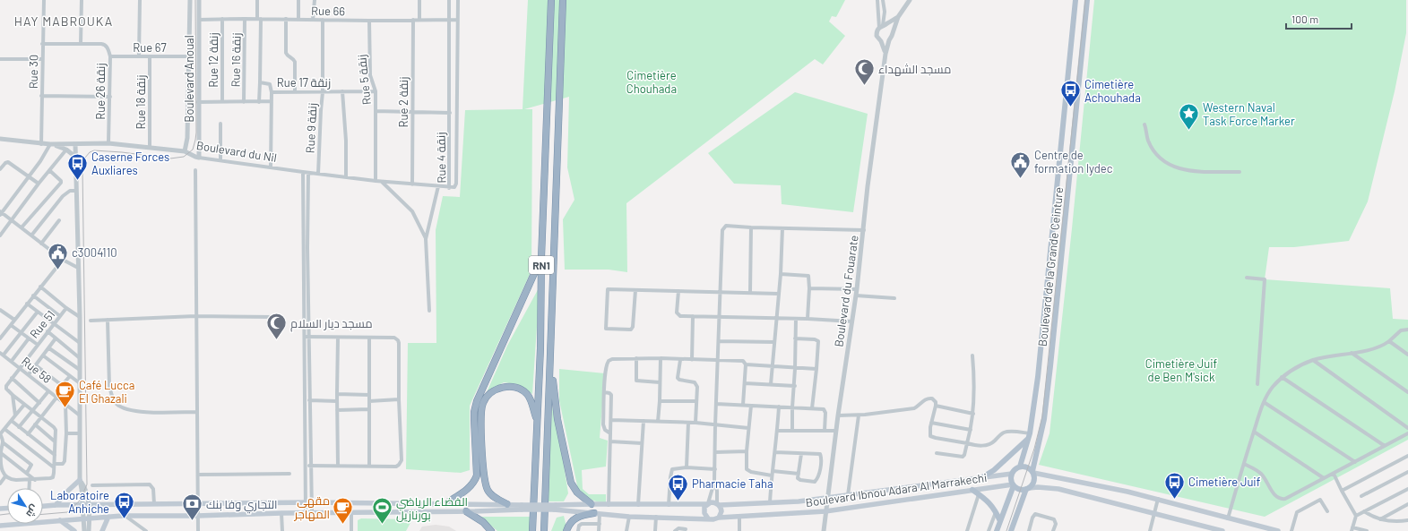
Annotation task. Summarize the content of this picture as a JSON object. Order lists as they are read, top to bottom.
{
  "streets": {
    "highway": ["RN1"],
    "main road": ["Boulevard de la Grande Ceinture", "Boulevard Ibnou Adara Al Marrakechi"],
    "street": [
      "Rue 66",
      "Rue 67",
      "Rue 12 زنقة",
      "Rue 16 زنقة",
      "Rue 30",
      "Boulevard Anoual",
      "Rue 5 زنقة",
      "Rue 17 زنقة",
      "Rue 26 زنقة",
      "Rue 18 زنقة",
      "Rue 2 زنقة",
      "Rue 9 زنقة",
      "Boulevard du Nil",
      "Rue 4 زنقة",
      "Boulevard du Fouarate",
      "Rue 51",
      "Rue 58"
    ]
  },
  "crossings": [
    ["Rue 66", "Rue 12 زنقة"],
    ["Rue 66", "Rue 16 زنقة"],
    ["Rue 66", "Boulevard Anoual"],
    ["Rue 66", "Rue 5 زنقة"],
    ["Rue 66", "Rue 17 زنقة"],
    ["Rue 66", "Rue 2 زنقة"],
    ["Rue 66", "Rue 9 زنقة"],
    ["Rue 66", "Rue 4 زنقة"],
    ["Rue 67", "Boulevard Anoual"],
    ["Rue 67", "Rue 26 زنقة"],
    ["Rue 67", "Rue 18 زنقة"],
    ["Rue 12 زنقة", "Rue 16 زنقة"],
    ["Rue 12 زنقة", "Boulevard Anoual"],
    ["Rue 30", "Boulevard du Nil"],
    ["Boulevard Anoual", "Boulevard du Nil"],
    ["Rue 5 زنقة", "Rue 17 زنقة"],
    ["Rue 5 زنقة", "Boulevard du Nil"],
    ["Rue 17 زنقة", "Rue 9 زنقة"],
    ["Rue 26 زنقة", "Boulevard du Nil"],
    ["Rue 18 زنقة", "Boulevard du Nil"],
    ["Rue 2 زنقة", "Boulevard du Nil"],
    ["Rue 9 زنقة", "Boulevard du Nil"],
    ["Boulevard du Nil", "Rue 4 زنقة"],
    ["Boulevard de la Grande Ceinture", "Boulevard Ibnou Adara Al Marrakechi"],
    ["Boulevard du Fouarate", "Boulevard Ibnou Adara Al Marrakechi"],
    ["Rue 51", "Rue 58"]
  ],
  "districts": ["HAY MABROUKA"],
  "parks": ["Cimetière Chouhada", "Cimetière Juif de Ben M'sick"],
  "places": {
    "mosque": ["مسجد الشهداء", "مسجد ديار السلام"],
    "bus stop": [
      "Cimetière Achouhada",
      "Caserne Forces Auxliares",
      "Cimetière Juif",
      "Pharmacie Taha",
      "Laboratoire Anhiche"
    ],
    "place": ["Western Naval Task Force Marker"],
    "public building": ["Centre de formation lydec", "c3004110"],
    "cafe": ["Café Lucca El Ghazali", "مقهى المهاجر"],
    "bank": ["التجاري وفا بنك"],
    "sports": ["الفضاء الرياضي بورنازيل"]
  },
  "scale_bar": "100 m",
  "north": "bottom right"
}
